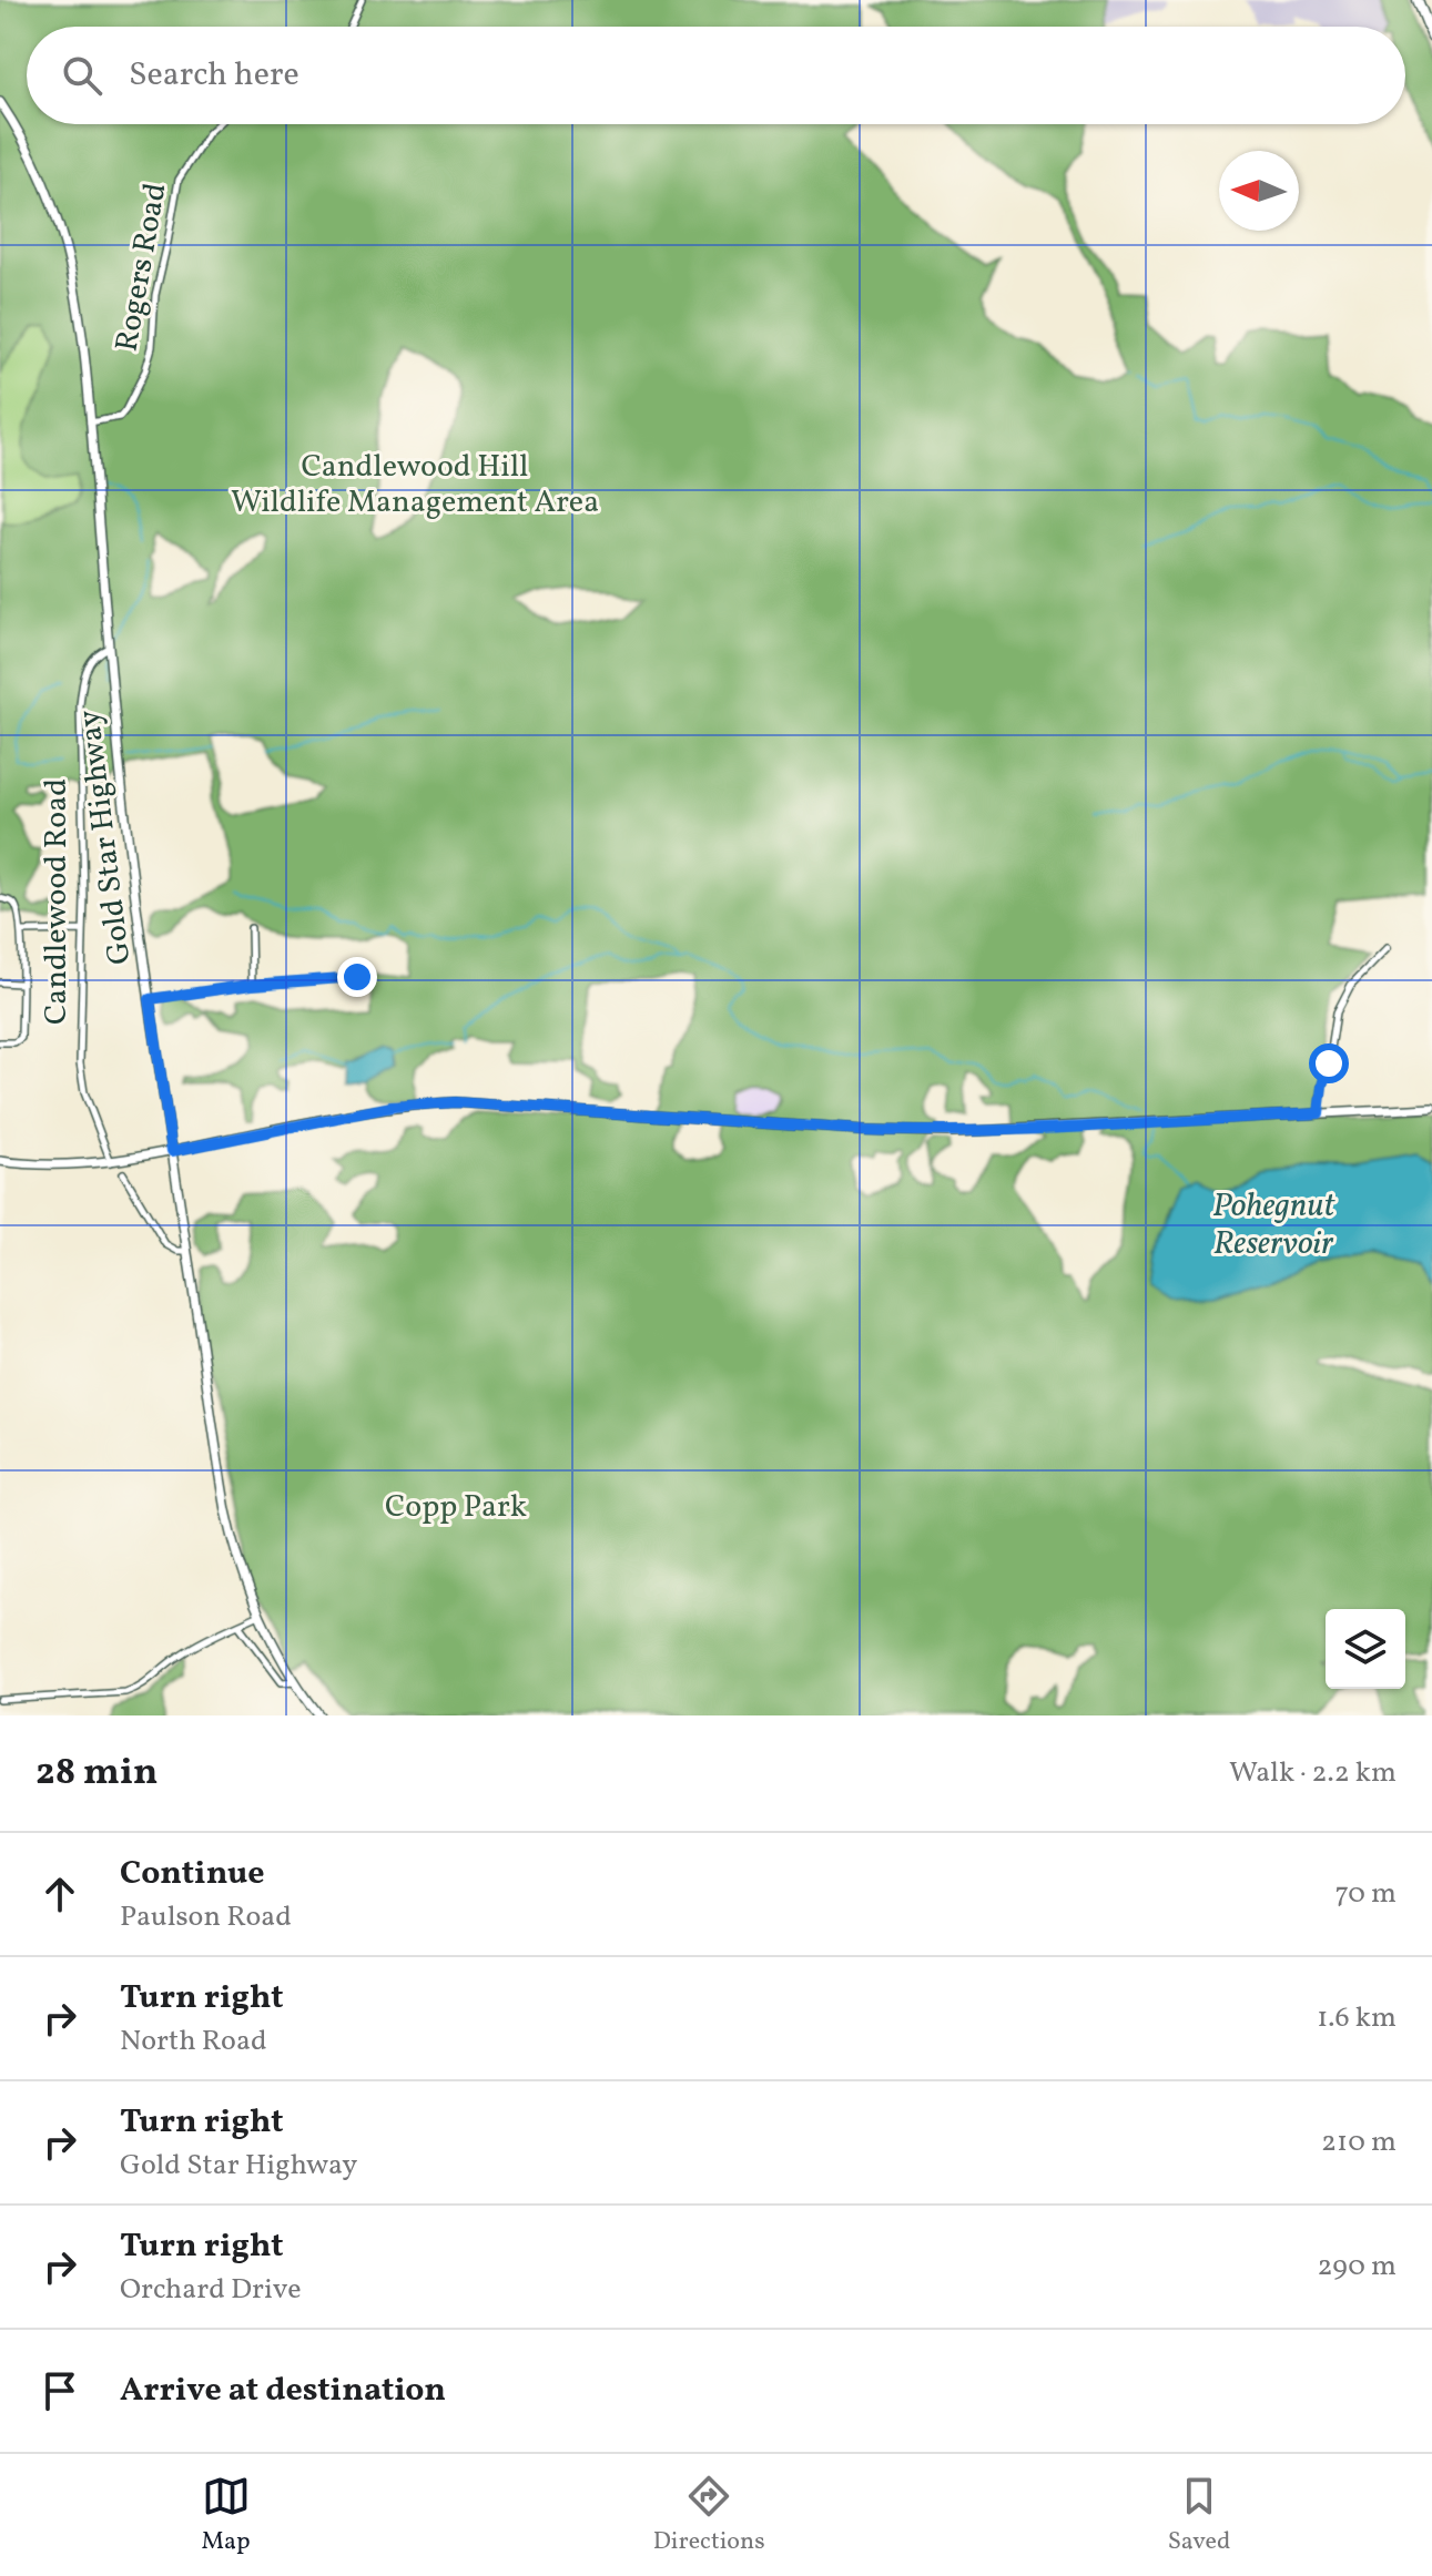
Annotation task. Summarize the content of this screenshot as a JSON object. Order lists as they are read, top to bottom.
{
  "streets": {
    "main road": ["Gold Star Highway"],
    "street": ["Rogers Road", "Candlewood Road"]
  },
  "crossings": [
    ["Rogers Road", "Gold Star Highway"],
    ["Gold Star Highway", "Candlewood Road"]
  ],
  "water": ["Pohegnut Reservoir"],
  "parks": ["Candlewood Hill Wildlife Management Area", "Copp Park"],
  "north": "left",
  "page": {
    "search": "Search here",
    "heading": ["28 min", "Walk · 2.2 km"],
    "list": [
      ["Continue", "Paulson Road", "70 m"],
      ["Turn right", "North Road", "1.6 km"],
      ["Turn right", "Gold Star Highway", "210 m"],
      ["Turn right", "Orchard Drive", "290 m"],
      "Arrive at destination"
    ],
    "nav": ["Map", "Directions", "Saved"]
  }
}
